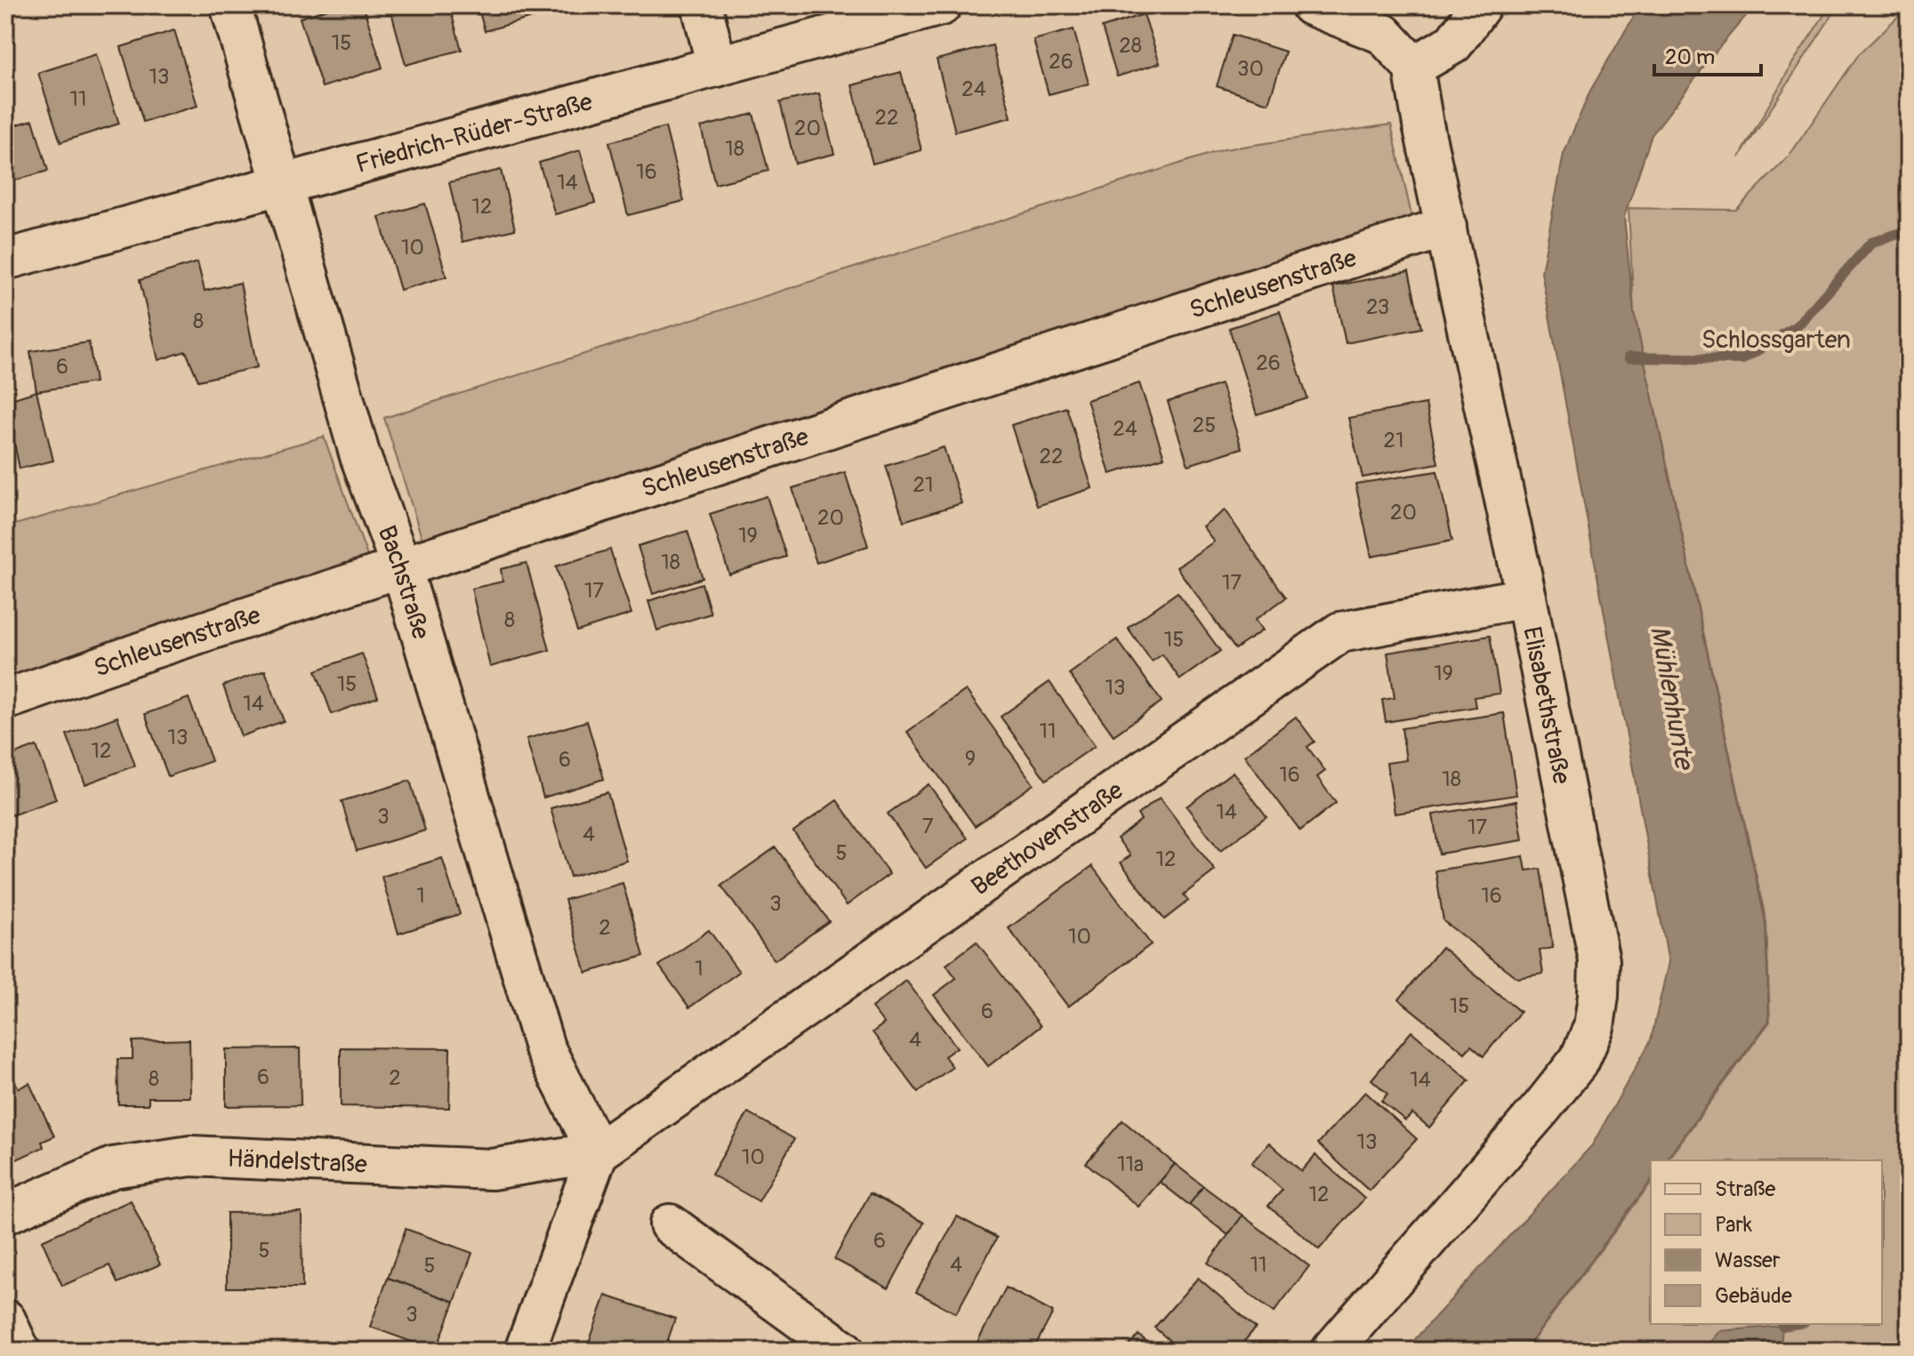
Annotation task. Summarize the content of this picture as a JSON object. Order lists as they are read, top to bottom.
{
  "streets": {
    "street": [
      "Friedrich-Rüder-Straße",
      "Schleusenstraße",
      "Bachstraße",
      "Elisabethstraße",
      "Beethovenstraße",
      "Händelstraße"
    ]
  },
  "crossings": [
    ["Friedrich-Rüder-Straße", "Bachstraße"],
    ["Schleusenstraße", "Bachstraße"],
    ["Schleusenstraße", "Elisabethstraße"],
    ["Bachstraße", "Beethovenstraße"],
    ["Bachstraße", "Händelstraße"],
    ["Elisabethstraße", "Beethovenstraße"],
    ["Beethovenstraße", "Händelstraße"]
  ],
  "water": ["Mühlenhunte"],
  "parks": ["Schlossgarten"],
  "house_numbers": [
    "15",
    "28",
    "26",
    "30",
    "13",
    "24",
    "11",
    "22",
    "20",
    "18",
    "16",
    "14",
    "12",
    "10",
    "23",
    "8",
    "26",
    "6",
    "25",
    "24",
    "21",
    "22",
    "21",
    "20",
    "20",
    "19",
    "18",
    "17",
    "17",
    "8",
    "15",
    "19",
    "15",
    "13",
    "14",
    "11",
    "13",
    "12",
    "9",
    "6",
    "16",
    "18",
    "14",
    "3",
    "7",
    "17",
    "4",
    "5",
    "12",
    "1",
    "16",
    "3",
    "2",
    "10",
    "1",
    "15",
    "6",
    "4",
    "6",
    "2",
    "8",
    "14",
    "13",
    "10",
    "11a",
    "12",
    "6",
    "5",
    "4",
    "11",
    "5",
    "3"
  ],
  "legend": [
    "Straße",
    "Park",
    "Wasser",
    "Gebäude"
  ],
  "scale_bar": "20 m"
}
